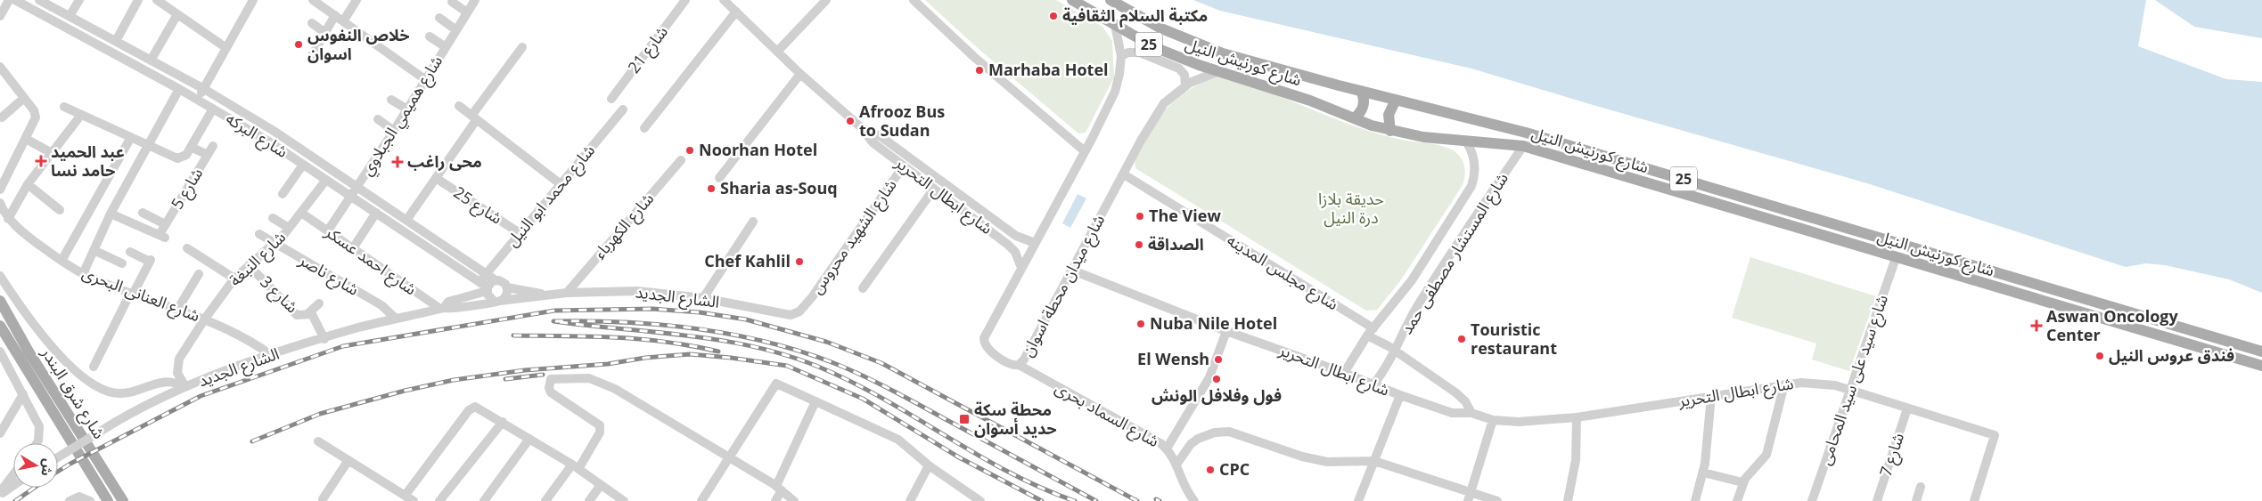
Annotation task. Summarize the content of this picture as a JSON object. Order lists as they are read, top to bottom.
{
  "streets": {
    "main road": ["25", "شارع كورنيش النيل", "شارع شرق البندر"],
    "street": [
      "شارع 21",
      "شارع هميمي الجبلاوي",
      "شارع البركه",
      "شارع 5",
      "شارع محمد ابو النيل",
      "شارع ابطال التحرير",
      "شارع 25",
      "شارع الكهرباء",
      "شارع الشهيد محروس",
      "شارع المستشار مصطفى حمد",
      "شارع النبغة",
      "شارع احمد عسكر",
      "شارع مجلس المدينه",
      "شارع ناصر",
      "شارع ميدان محطة اسوان",
      "شارع العنانى البحرى",
      "شارع 3",
      "الشارع الجديد",
      "شارع سيد على سيد المحامى",
      "شارع السماد بحرى",
      "شارع 7"
    ]
  },
  "crossings": [
    ["شارع كورنيش النيل", "شارع المستشار مصطفى حمد"],
    ["شارع كورنيش النيل", "شارع ميدان محطة اسوان"],
    ["شارع كورنيش النيل", "شارع سيد على سيد المحامى"],
    ["شارع هميمي الجبلاوي", "شارع البركه"],
    ["شارع هميمي الجبلاوي", "شارع احمد عسكر"],
    ["شارع البركه", "شارع محمد ابو النيل"],
    ["شارع البركه", "شارع النبغة"],
    ["شارع البركه", "الشارع الجديد"],
    ["شارع محمد ابو النيل", "شارع 25"],
    ["شارع ابطال التحرير", "شارع الشهيد محروس"],
    ["شارع ابطال التحرير", "شارع المستشار مصطفى حمد"],
    ["شارع ابطال التحرير", "شارع ميدان محطة اسوان"],
    ["شارع ابطال التحرير", "شارع سيد على سيد المحامى"],
    ["شارع ابطال التحرير", "شارع 7"],
    ["شارع الكهرباء", "الشارع الجديد"],
    ["شارع الشهيد محروس", "الشارع الجديد"],
    ["شارع المستشار مصطفى حمد", "شارع مجلس المدينه"],
    ["شارع النبغة", "شارع احمد عسكر"],
    ["شارع النبغة", "شارع ناصر"],
    ["شارع النبغة", "شارع العنانى البحرى"],
    ["شارع النبغة", "شارع 3"],
    ["شارع النبغة", "الشارع الجديد"],
    ["شارع احمد عسكر", "الشارع الجديد"],
    ["شارع مجلس المدينه", "شارع ميدان محطة اسوان"],
    ["شارع ناصر", "الشارع الجديد"],
    ["شارع ميدان محطة اسوان", "شارع السماد بحرى"],
    ["شارع العنانى البحرى", "الشارع الجديد"],
    ["شارع 3", "الشارع الجديد"]
  ],
  "parks": ["حديقة بلازا درة النيل"],
  "places": {
    "other": [
      "مكتبة السلام الثقافية",
      "خلاص النفوس اسوان",
      "Marhaba Hotel",
      "Afrooz Bus to Sudan",
      "Noorhan Hotel",
      "Sharia as-Souq",
      "The View",
      "الصداقة",
      "Chef Kahlil",
      "Nuba Nile Hotel",
      "Touristic restaurant",
      "فندق عروس النيل",
      "El Wensh",
      "فول وفلافل الونش",
      "CPC"
    ],
    "health": ["عبد الحميد حامد نسا", "محى راغب", "Aswan Oncology Center"],
    "transit": ["محطة سكة حديد أسوان"]
  },
  "north": "right"
}
